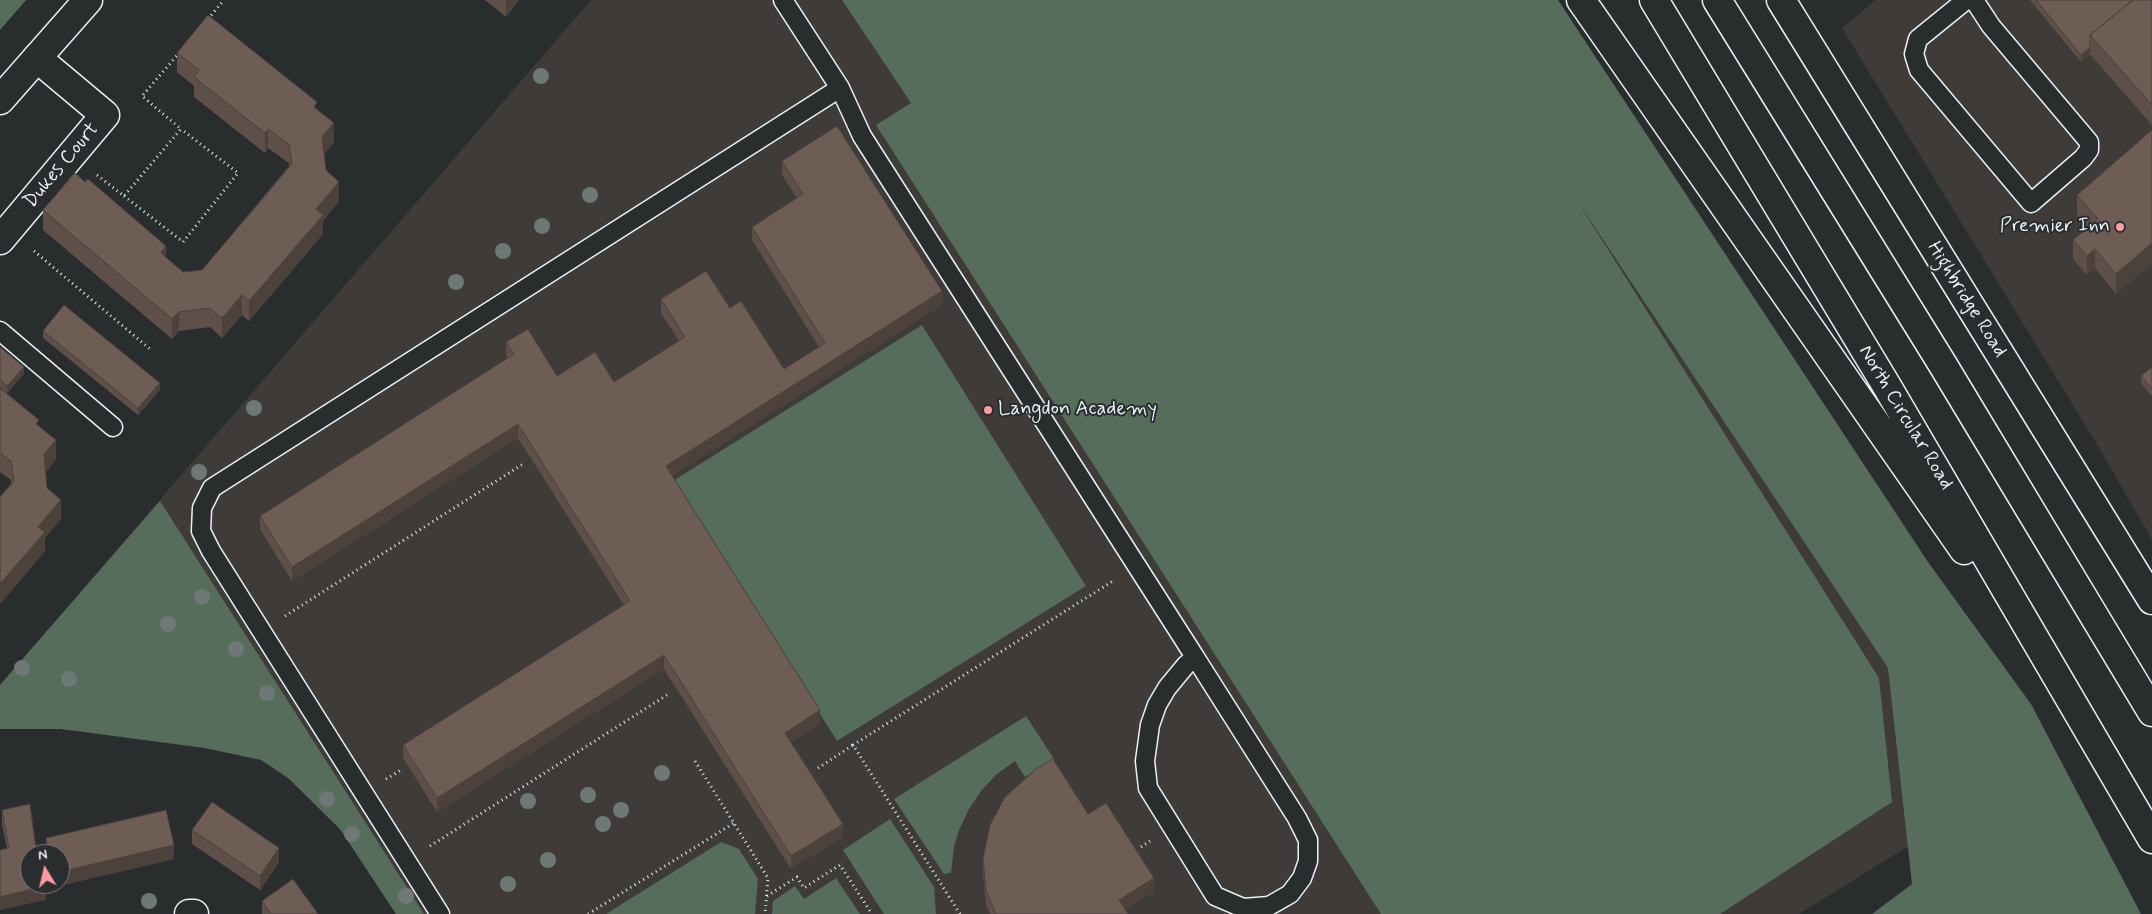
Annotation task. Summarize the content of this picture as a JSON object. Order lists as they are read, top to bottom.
{
  "streets": {
    "main road": ["Dukes Court", "Highbridge Road", "North Circular Road"]
  },
  "places": ["Premier Inn", "Langdon Academy"],
  "north": "top"
}
